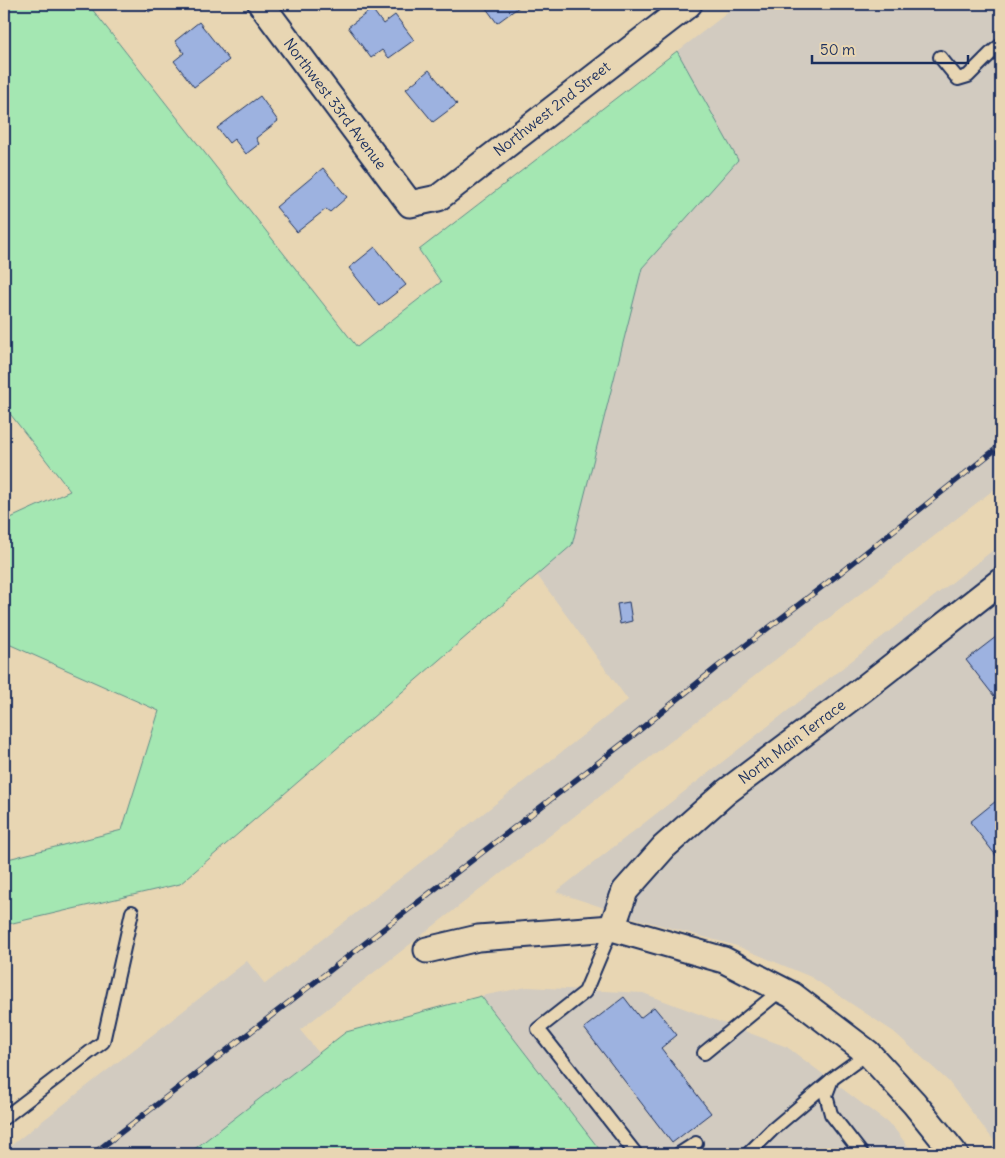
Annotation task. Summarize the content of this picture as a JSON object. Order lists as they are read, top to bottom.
{
  "streets": {
    "street": ["Northwest 33rd Avenue", "Northwest 2nd Street", "North Main Terrace"]
  },
  "crossings": [
    ["Northwest 33rd Avenue", "Northwest 2nd Street"]
  ],
  "scale_bar": "50 m"
}
